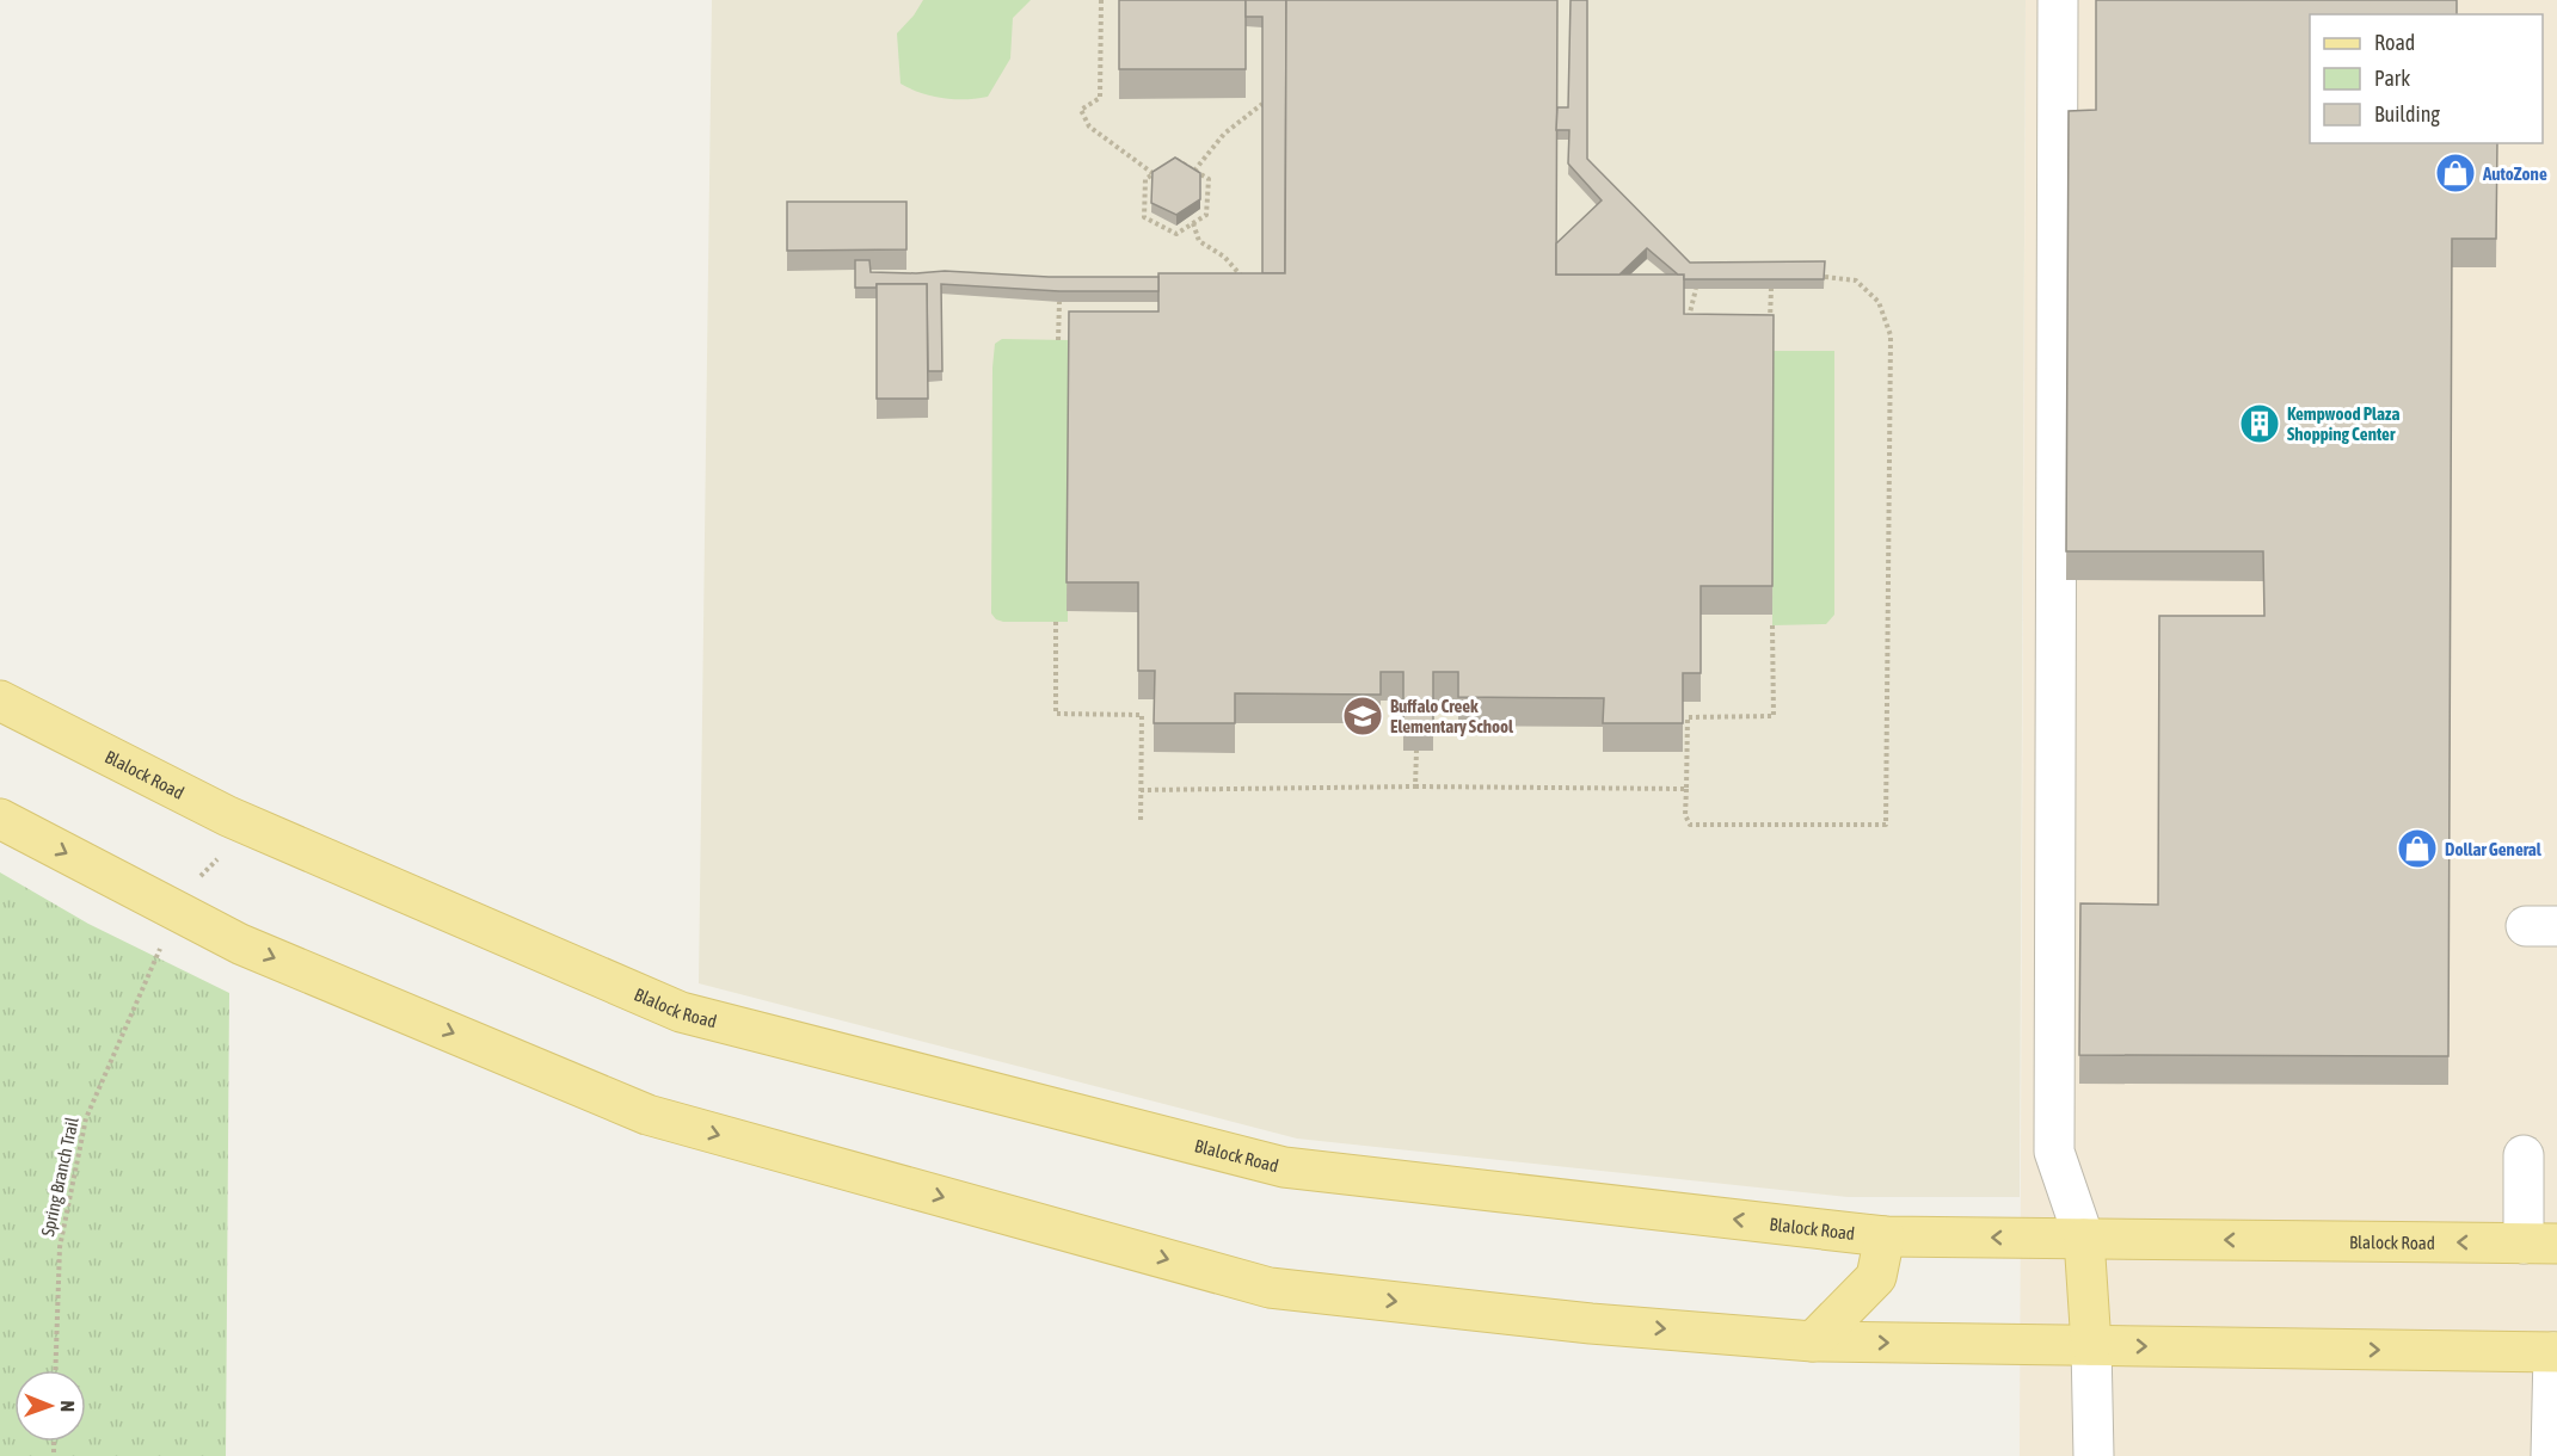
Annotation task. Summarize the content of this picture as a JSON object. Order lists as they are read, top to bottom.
{
  "streets": {
    "main road": ["Blalock Road"],
    "path": ["Spring Branch Trail"]
  },
  "places": {
    "shop": ["AutoZone", "Dollar General"],
    "building": ["Kempwood Plaza Shopping Center"],
    "school or university": ["Buffalo Creek Elementary School"]
  },
  "legend": ["Road", "Park", "Building"],
  "north": "right"
}
